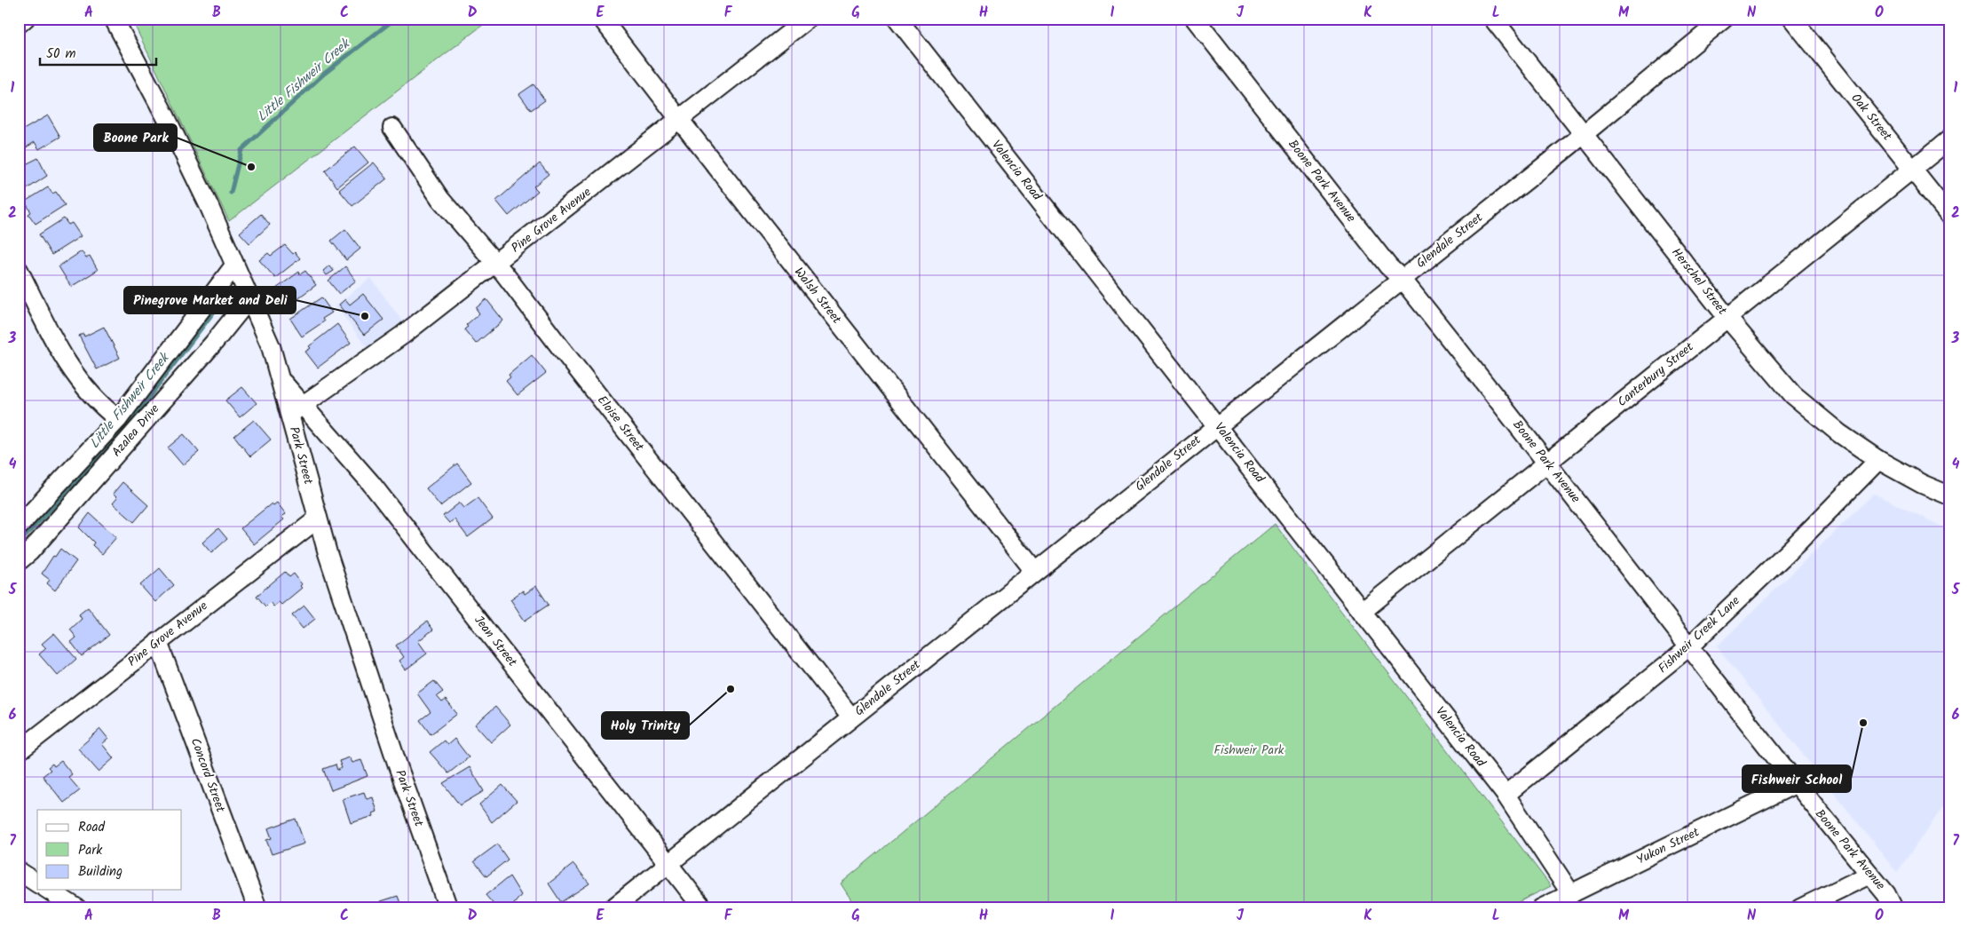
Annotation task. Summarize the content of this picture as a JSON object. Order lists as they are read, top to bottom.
{
  "streets": {
    "street": [
      "Oak Street",
      "Valencia Road",
      "Boone Park Avenue",
      "Pine Grove Avenue",
      "Glendale Street",
      "Herschel Street",
      "Walsh Street",
      "Canterbury Street",
      "Eloise Street",
      "Azalea Drive",
      "Park Street",
      "Fishweir Creek Lane",
      "Jean Street",
      "Concord Street",
      "Yukon Street"
    ]
  },
  "crossings": [
    ["Oak Street", "Canterbury Street"],
    ["Valencia Road", "Glendale Street"],
    ["Valencia Road", "Canterbury Street"],
    ["Valencia Road", "Fishweir Creek Lane"],
    ["Valencia Road", "Yukon Street"],
    ["Boone Park Avenue", "Glendale Street"],
    ["Boone Park Avenue", "Canterbury Street"],
    ["Boone Park Avenue", "Fishweir Creek Lane"],
    ["Boone Park Avenue", "Yukon Street"],
    ["Pine Grove Avenue", "Walsh Street"],
    ["Pine Grove Avenue", "Eloise Street"],
    ["Pine Grove Avenue", "Park Street"],
    ["Pine Grove Avenue", "Jean Street"],
    ["Pine Grove Avenue", "Concord Street"],
    ["Glendale Street", "Herschel Street"],
    ["Glendale Street", "Walsh Street"],
    ["Glendale Street", "Eloise Street"],
    ["Glendale Street", "Jean Street"],
    ["Herschel Street", "Canterbury Street"],
    ["Herschel Street", "Fishweir Creek Lane"],
    ["Azalea Drive", "Park Street"],
    ["Park Street", "Jean Street"]
  ],
  "water": ["Little Fishweir Creek"],
  "parks": ["Fishweir Park"],
  "places": [
    "Boone Park",
    "Pinegrove Market and Deli",
    "Holy Trinity",
    "Fishweir School"
  ],
  "legend": ["Road", "Park", "Building"],
  "scale_bar": "50 m",
  "grid": {
    "columns": [
      "A",
      "B",
      "C",
      "D",
      "E",
      "F",
      "G",
      "H",
      "I",
      "J",
      "K",
      "L",
      "M",
      "N",
      "O"
    ],
    "rows": [
      "1",
      "2",
      "3",
      "4",
      "5",
      "6",
      "7"
    ]
  }
}
